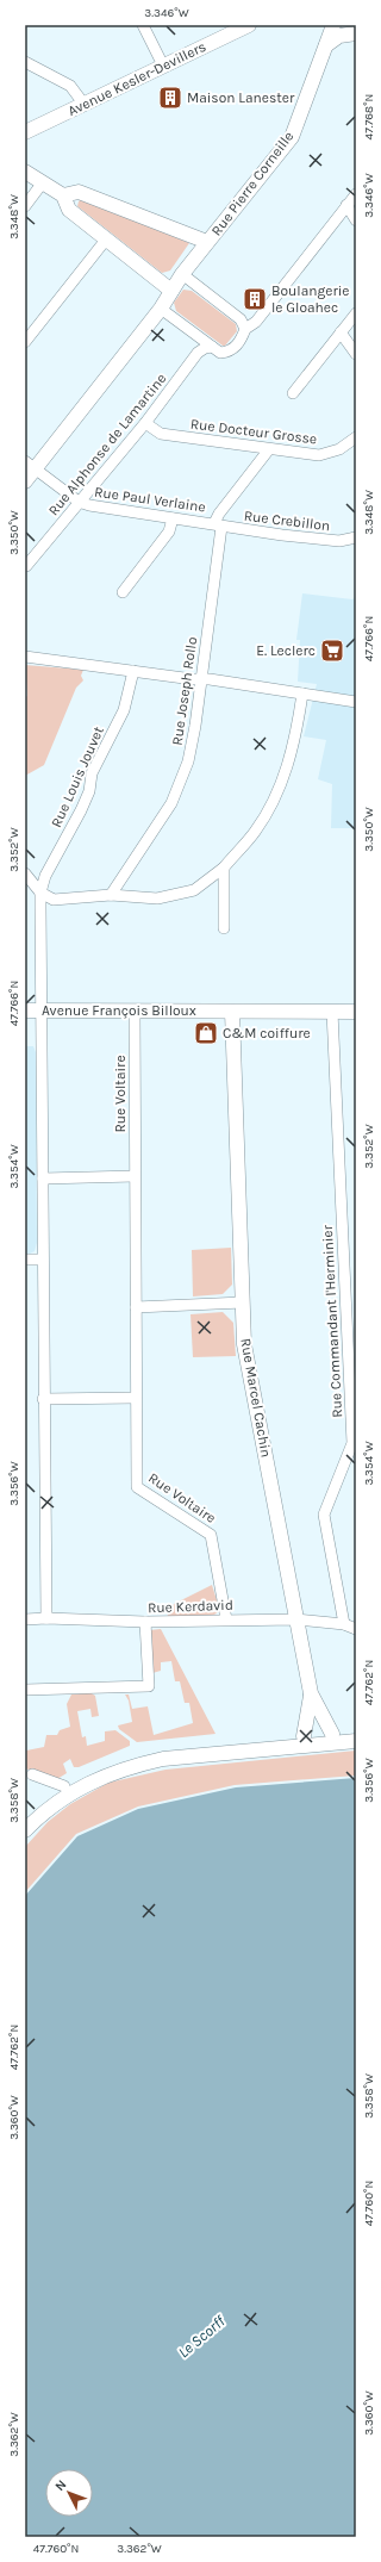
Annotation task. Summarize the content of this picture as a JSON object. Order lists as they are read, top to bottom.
{
  "streets": {
    "street": [
      "Avenue Kesler-Devillers",
      "Rue Pierre Corneille",
      "Rue Docteur Grosse",
      "Rue Alphonse de Lamartine",
      "Rue Paul Verlaine",
      "Rue Crebillon",
      "Rue Joseph Rollo",
      "Rue Louis Jouvet",
      "Avenue François Billoux",
      "Rue Voltaire",
      "Rue Commandant l'Herminier",
      "Rue Marcel Cachin",
      "Rue Kerdavid"
    ]
  },
  "crossings": [
    ["Rue Pierre Corneille", "Rue Paul Verlaine"],
    ["Rue Docteur Grosse", "Rue Alphonse de Lamartine"],
    ["Rue Alphonse de Lamartine", "Rue Paul Verlaine"],
    ["Rue Paul Verlaine", "Rue Crebillon"],
    ["Rue Paul Verlaine", "Rue Joseph Rollo"],
    ["Rue Crebillon", "Rue Joseph Rollo"],
    ["Avenue François Billoux", "Rue Voltaire"],
    ["Avenue François Billoux", "Rue Commandant l'Herminier"],
    ["Avenue François Billoux", "Rue Marcel Cachin"],
    ["Rue Voltaire", "Rue Kerdavid"],
    ["Rue Commandant l'Herminier", "Rue Kerdavid"],
    ["Rue Marcel Cachin", "Rue Kerdavid"]
  ],
  "water": ["Le Scorff"],
  "places": {
    "building": ["Maison Lanester", "Boulangerie le Gloahec"],
    "supermarket": ["E. Leclerc"],
    "shop": ["C&M coiffure"]
  },
  "north": "top left",
  "coordinates": [
    "3.346°W",
    "47.768°N",
    "3.348°W",
    "3.350°W",
    "47.766°N",
    "3.352°W",
    "3.354°W",
    "3.356°W",
    "47.762°N",
    "3.358°W",
    "3.360°W",
    "47.760°N",
    "3.362°W"
  ]
}
